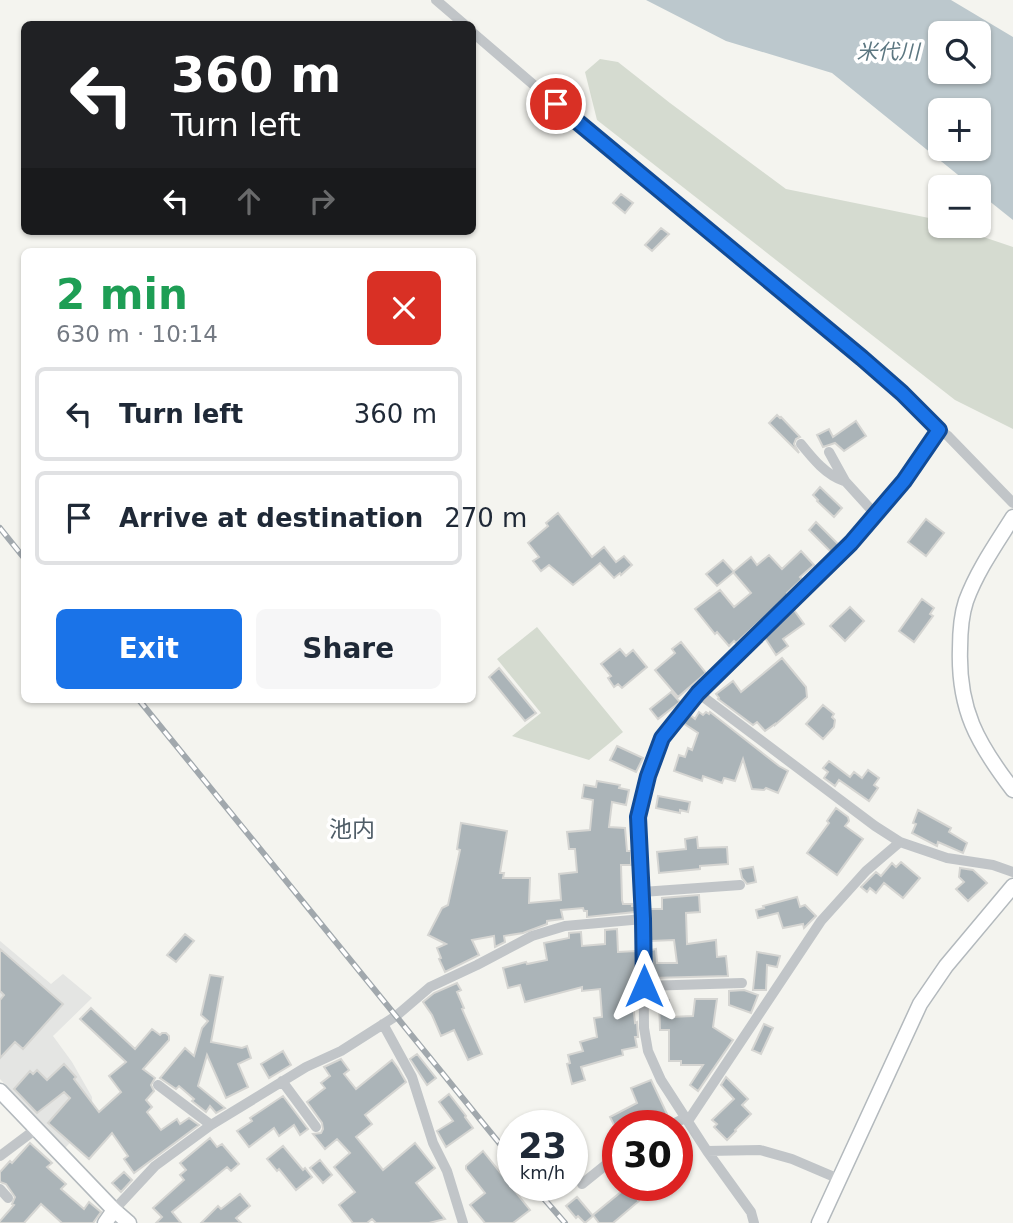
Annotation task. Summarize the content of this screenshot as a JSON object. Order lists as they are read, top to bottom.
{
  "districts": ["池内"],
  "water": ["米代川"],
  "page": {
    "map_buttons": ["+", "−"],
    "turn": ["360 m", "Turn left"],
    "heading": ["2 min", "630 m · 10:14"],
    "list": [
      {
        "name": "Turn left",
        "value": "360 m"
      },
      {
        "name": "Arrive at destination",
        "value": "270 m"
      }
    ],
    "buttons": ["Exit", "Share"],
    "speed": "23 km/h",
    "limit": "30"
  }
}
